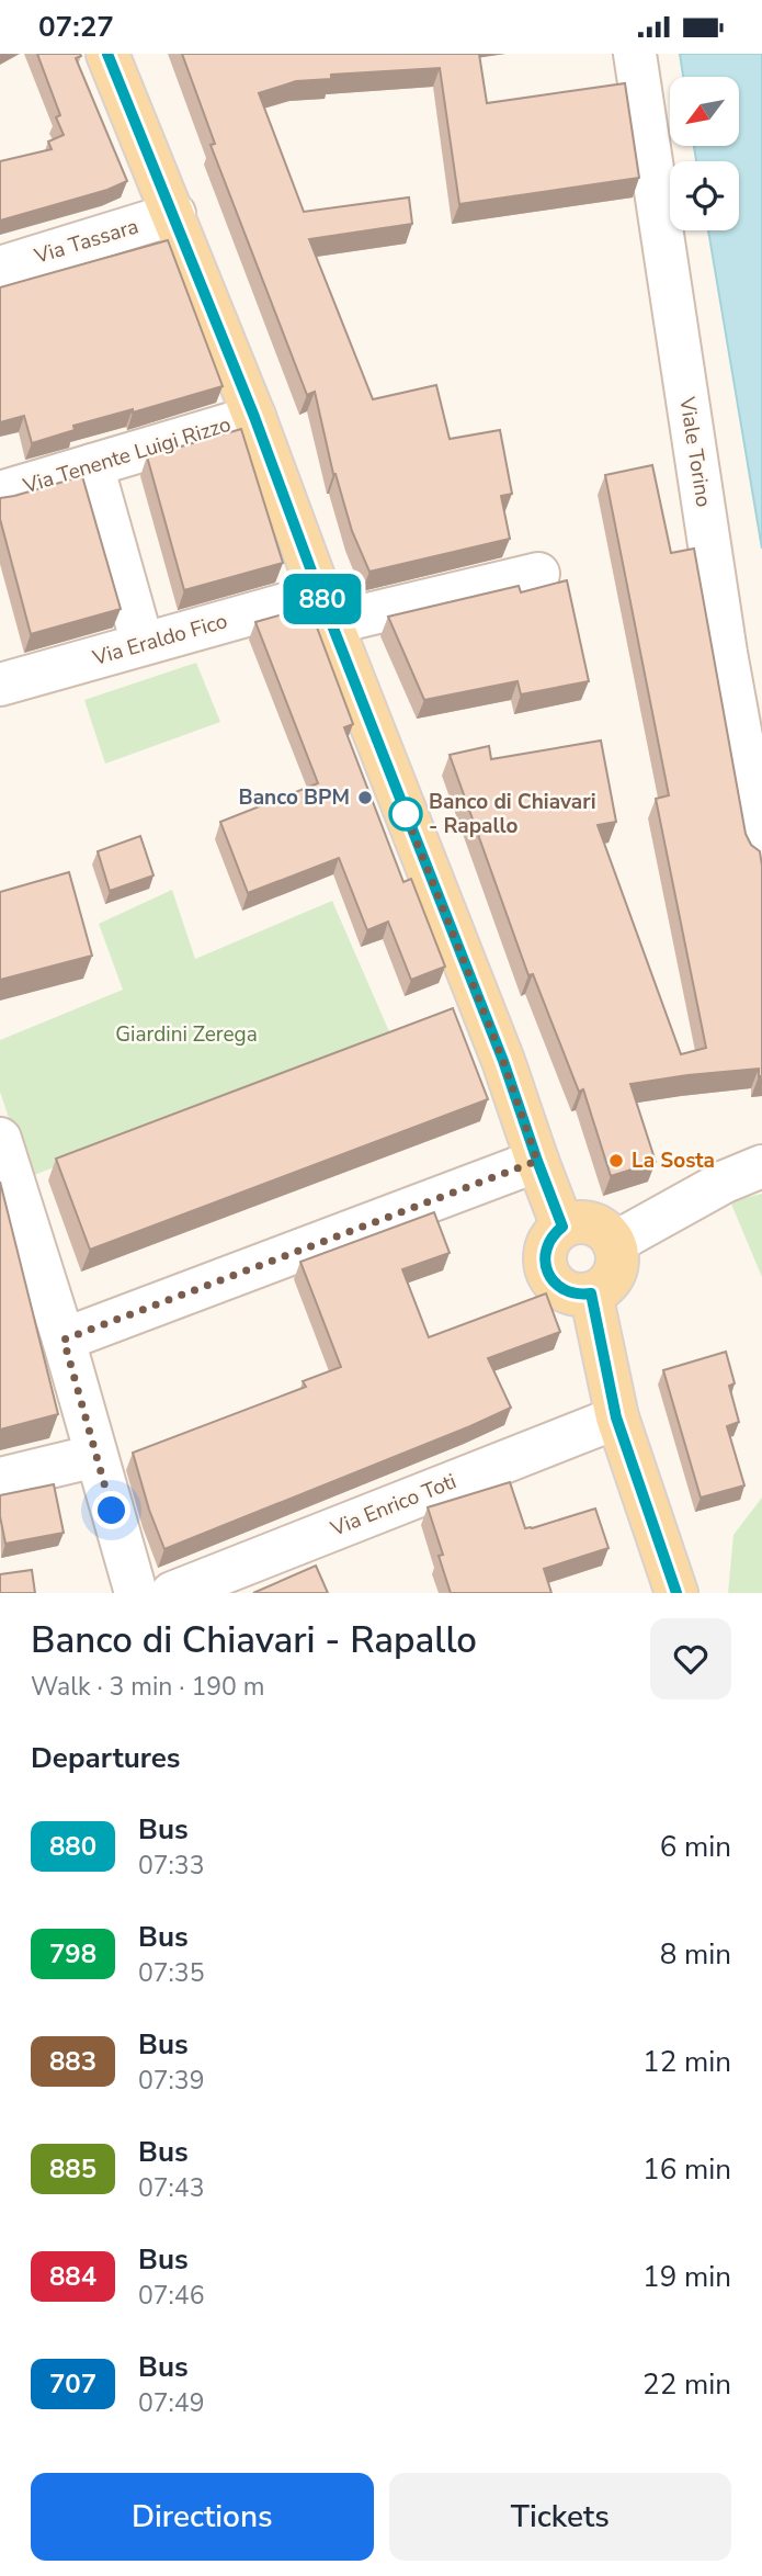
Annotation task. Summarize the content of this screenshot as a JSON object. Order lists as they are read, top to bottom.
{
  "streets": {
    "street": [
      "Via Tassara",
      "Viale Torino",
      "Via Tenente Luigi Rizzo",
      "Via Eraldo Fico",
      "Via Enrico Toti"
    ]
  },
  "parks": ["Giardini Zerega"],
  "places": ["Banco BPM", "Banco di Chiavari - Rapallo", "La Sosta"],
  "lines": ["bus line 880"],
  "north": "bottom left",
  "page": {
    "status": "07:27",
    "on_map": "880",
    "heading": [
      ["Banco di Chiavari - Rapallo", "Walk · 3 min · 190 m"],
      "Departures"
    ],
    "list": [
      {
        "mark": "880",
        "name": "Bus",
        "note": "07:33",
        "value": "6 min"
      },
      {
        "mark": "798",
        "name": "Bus",
        "note": "07:35",
        "value": "8 min"
      },
      {
        "mark": "883",
        "name": "Bus",
        "note": "07:39",
        "value": "12 min"
      },
      {
        "mark": "885",
        "name": "Bus",
        "note": "07:43",
        "value": "16 min"
      },
      {
        "mark": "884",
        "name": "Bus",
        "note": "07:46",
        "value": "19 min"
      },
      {
        "mark": "707",
        "name": "Bus",
        "note": "07:49",
        "value": "22 min"
      }
    ],
    "buttons": ["Directions", "Tickets"]
  }
}
